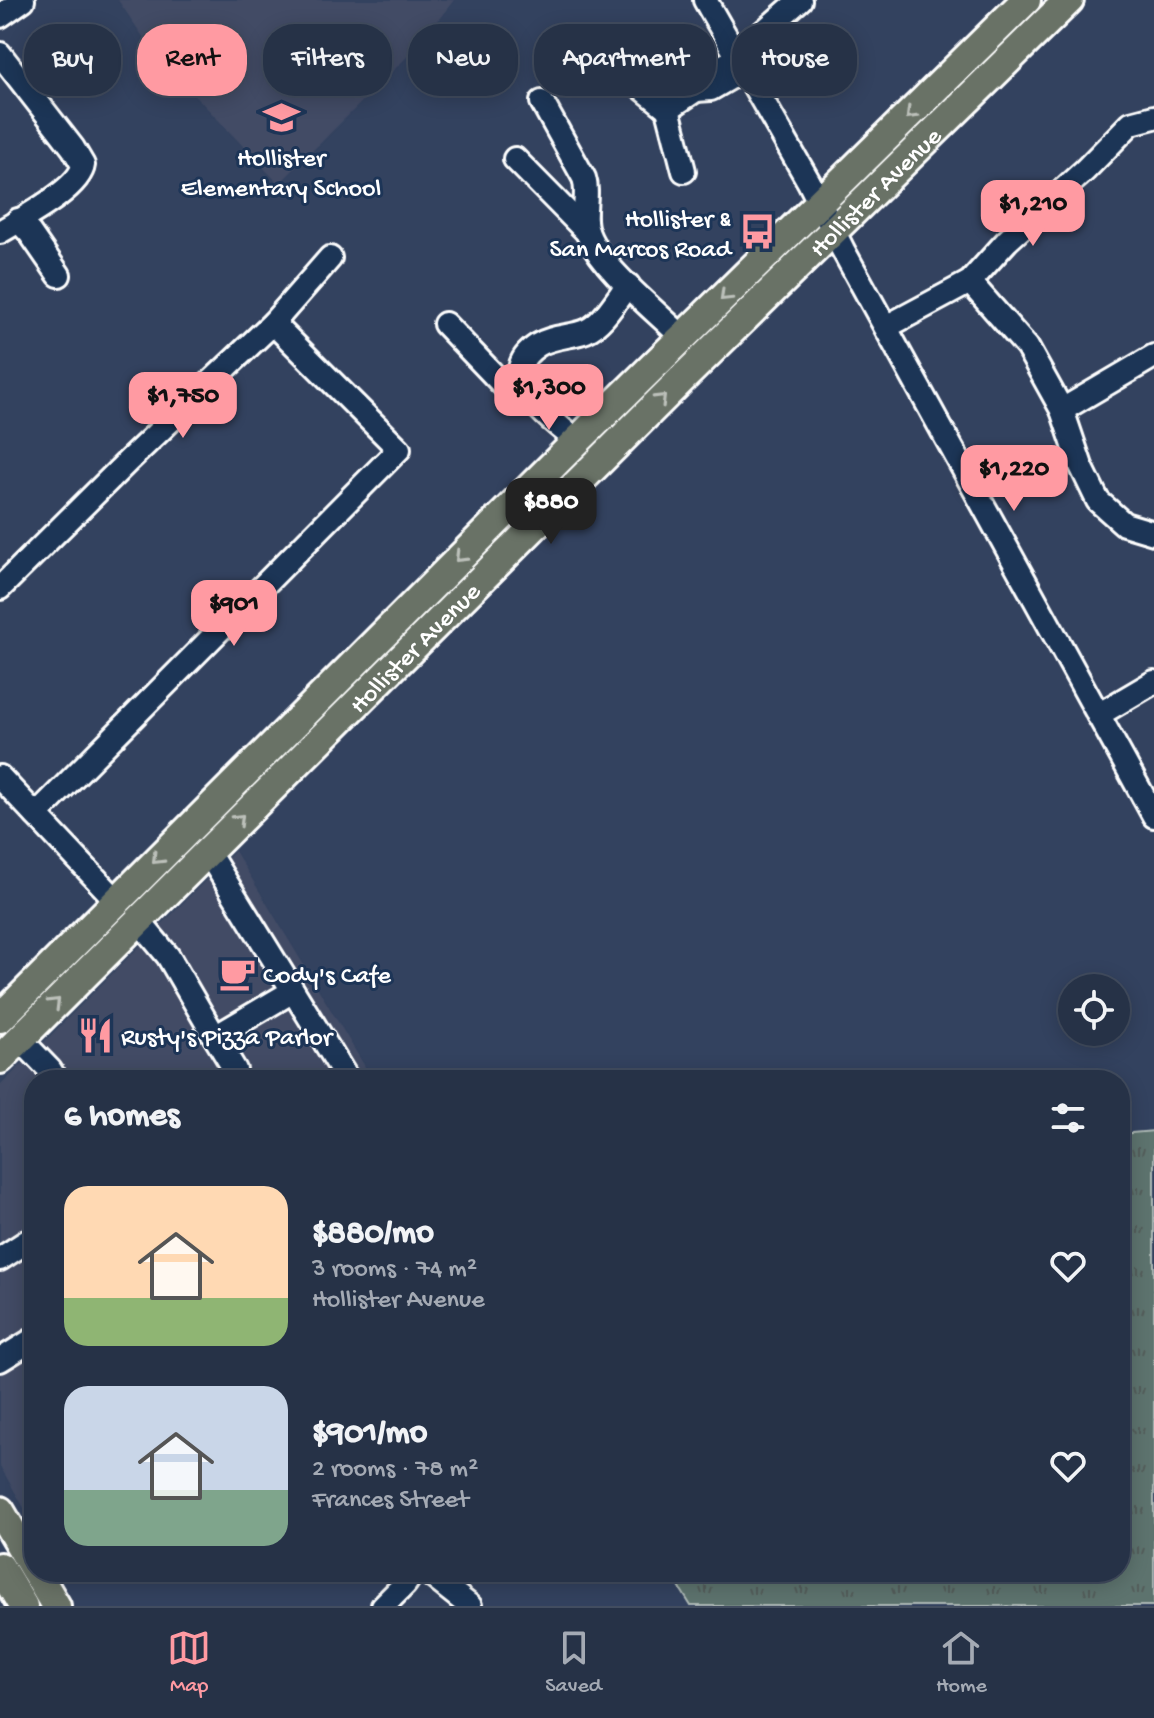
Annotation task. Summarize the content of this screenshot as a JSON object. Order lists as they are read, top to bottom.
{
  "streets": {
    "main road": ["Hollister Avenue"]
  },
  "places": {
    "school or university": ["Hollister Elementary School"],
    "bus stop": ["Hollister & San Marcos Road"],
    "cafe": ["Cody's Cafe"],
    "restaurant": ["Rusty's Pizza Parlor"]
  },
  "page": {
    "chip": [
      "Buy",
      "Rent",
      "Filters",
      "New",
      "Apartment",
      "House"
    ],
    "price": [
      "$1,210",
      "$1,300",
      "$1,750",
      "$1,220",
      "$880",
      "$901"
    ],
    "heading": "6 homes",
    "list": [
      {
        "name": "$880/mo",
        "note": "3 rooms · 74 m² · Hollister Avenue"
      },
      {
        "name": "$901/mo",
        "note": "2 rooms · 78 m² · Frances Street"
      }
    ],
    "tabs": ["Map", "Saved", "Home"]
  }
}
